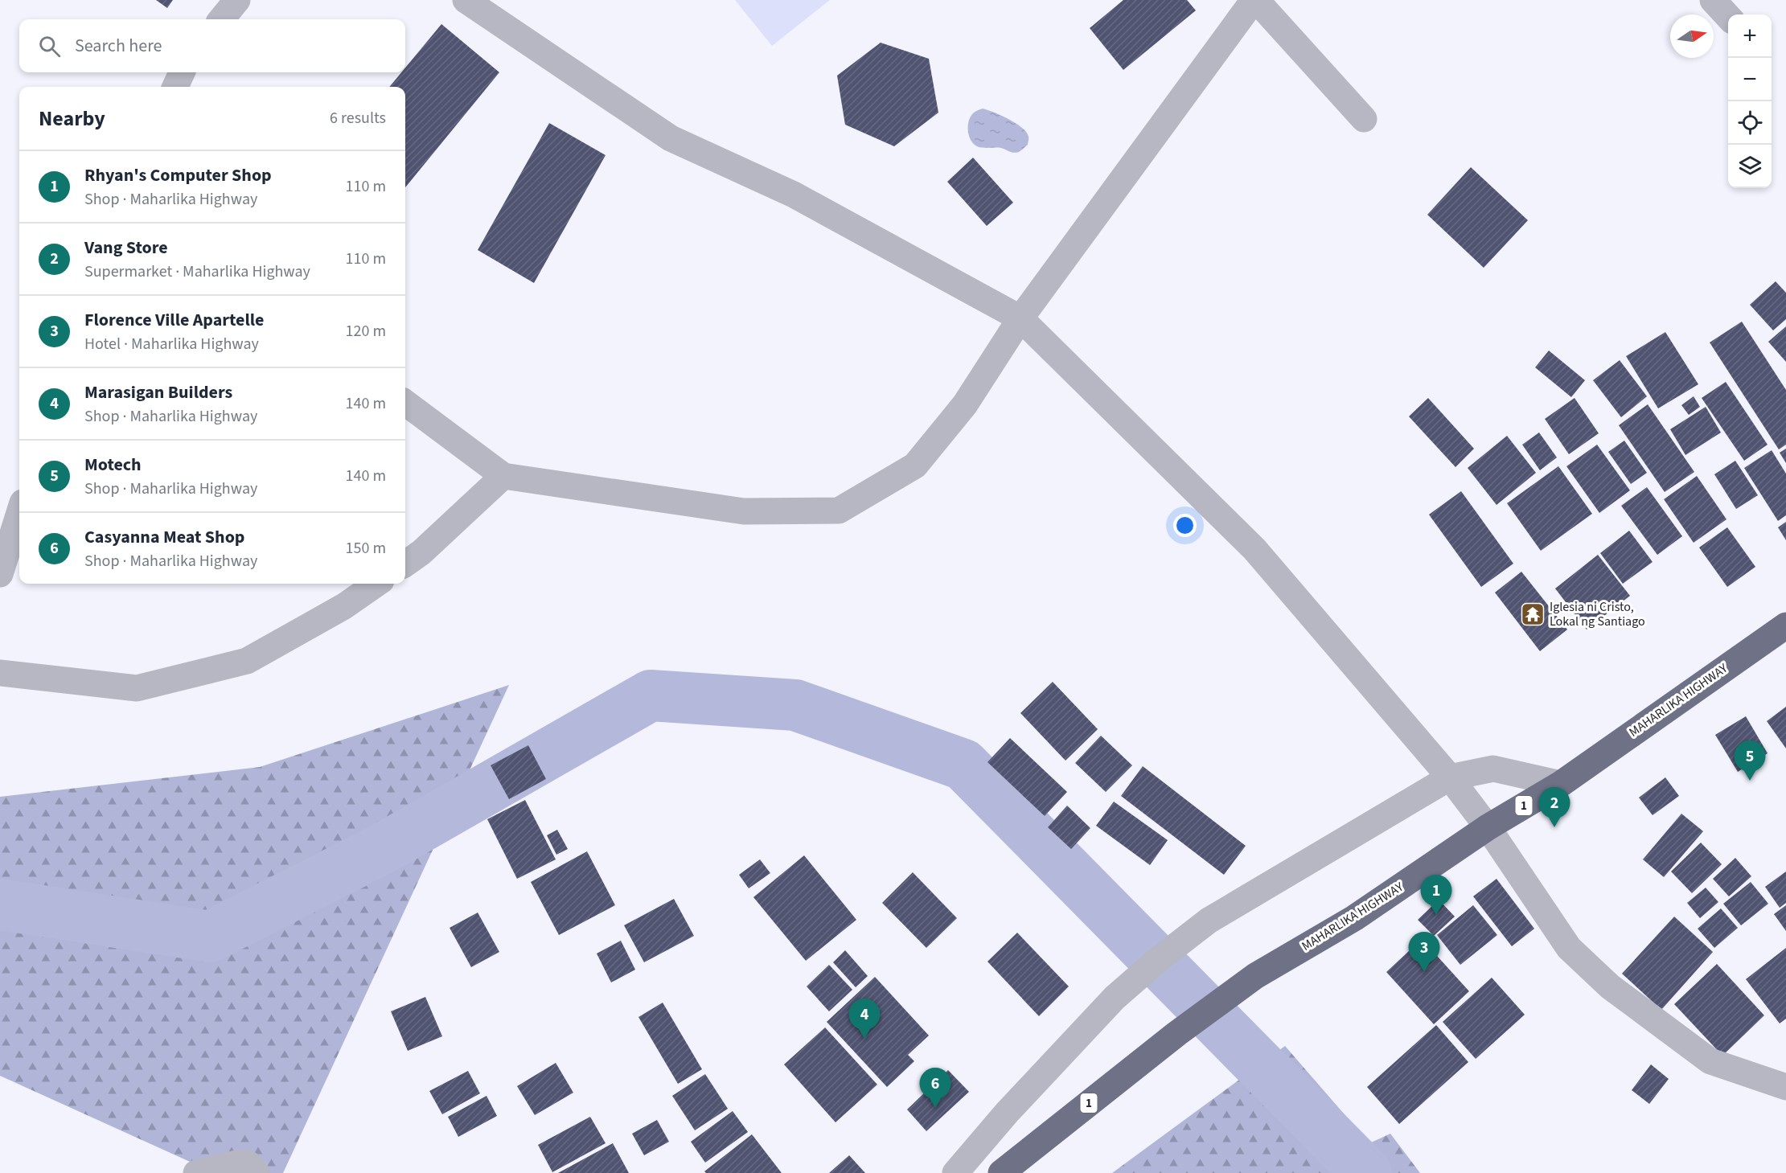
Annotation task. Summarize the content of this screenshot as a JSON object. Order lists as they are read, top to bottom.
{
  "streets": {
    "highway": ["MAHARLIKA HIGHWAY", "1"]
  },
  "places": {
    "temple": ["Iglesia ni Cristo, Lokal ng Santiago"]
  },
  "north": "right",
  "page": {
    "map_buttons": ["+", "−"],
    "search": "Search here",
    "heading": ["Nearby", "6 results"],
    "list": [
      {
        "mark": "1",
        "name": "Rhyan's Computer Shop",
        "note": "Shop · Maharlika Highway",
        "value": "110 m"
      },
      {
        "mark": "2",
        "name": "Vang Store",
        "note": "Supermarket · Maharlika Highway",
        "value": "110 m"
      },
      {
        "mark": "3",
        "name": "Florence Ville Apartelle",
        "note": "Hotel · Maharlika Highway",
        "value": "120 m"
      },
      {
        "mark": "4",
        "name": "Marasigan Builders",
        "note": "Shop · Maharlika Highway",
        "value": "140 m"
      },
      {
        "mark": "5",
        "name": "Motech",
        "note": "Shop · Maharlika Highway",
        "value": "140 m"
      },
      {
        "mark": "6",
        "name": "Casyanna Meat Shop",
        "note": "Shop · Maharlika Highway",
        "value": "150 m"
      }
    ],
    "pins": [
      "5",
      "2",
      "1",
      "3",
      "4",
      "6"
    ]
  }
}
